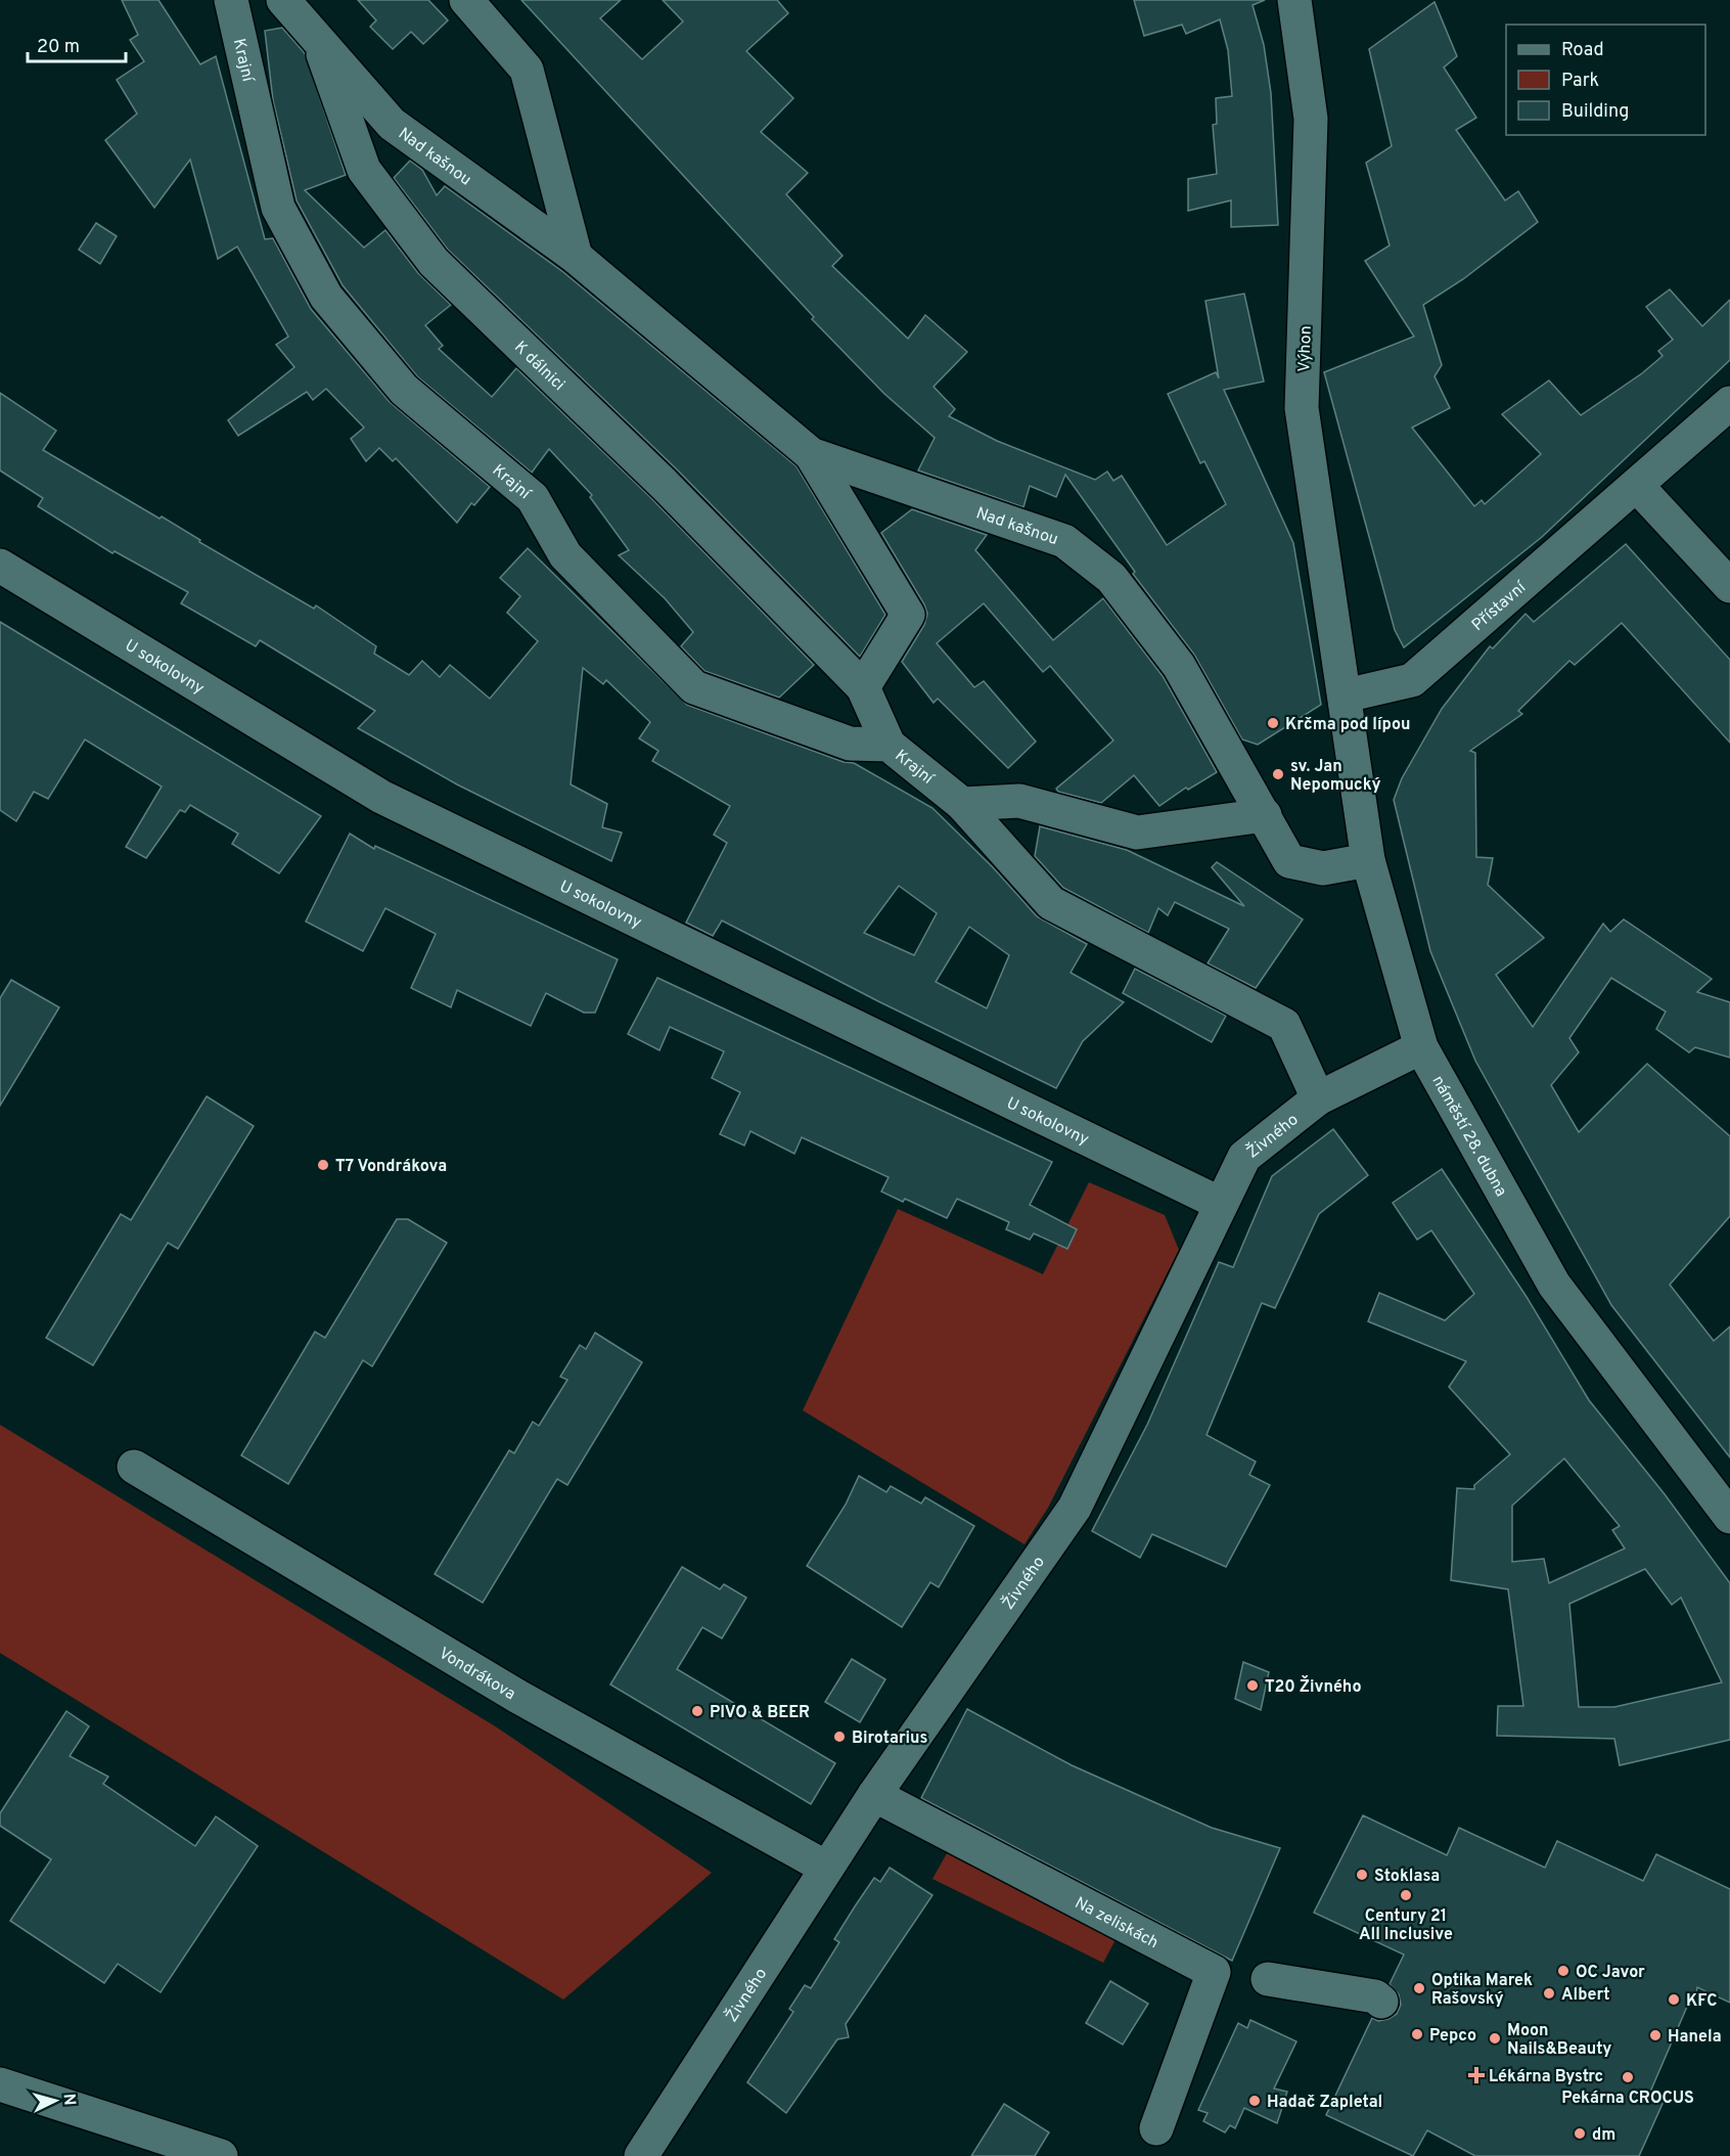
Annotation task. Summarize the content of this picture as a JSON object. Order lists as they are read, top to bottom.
{
  "streets": {
    "street": [
      "Krajní",
      "Nad kašnou",
      "Výhon",
      "K dálnici",
      "Přístavní",
      "U sokolovny",
      "Živného",
      "náměstí 28. dubna",
      "Vondrákova",
      "Na zeliskách"
    ]
  },
  "crossings": [
    ["Krajní", "K dálnici"],
    ["Krajní", "Živného"],
    ["Nad kašnou", "K dálnici"],
    ["Nad kašnou", "náměstí 28. dubna"],
    ["Výhon", "Přístavní"],
    ["Výhon", "náměstí 28. dubna"],
    ["Přístavní", "náměstí 28. dubna"],
    ["U sokolovny", "Živného"],
    ["Živného", "náměstí 28. dubna"],
    ["Živného", "Vondrákova"],
    ["Živného", "Na zeliskách"]
  ],
  "places": {
    "other": [
      "Krčma pod lípou",
      "sv. Jan Nepomucký",
      "T7 Vondrákova",
      "T20 Živného",
      "PIVO & BEER",
      "Birotarius",
      "Stoklasa",
      "Century 21 All Inclusive",
      "OC Javor",
      "Optika Marek Rašovský",
      "Albert",
      "KFC",
      "Pepco",
      "Hanela",
      "Moon Nails&Beauty",
      "Pekárna CROCUS",
      "Hadač Zapletal",
      "dm"
    ],
    "health": ["Lékárna Bystrc"]
  },
  "legend": ["Road", "Park", "Building"],
  "scale_bar": "20 m",
  "north": "right"
}
